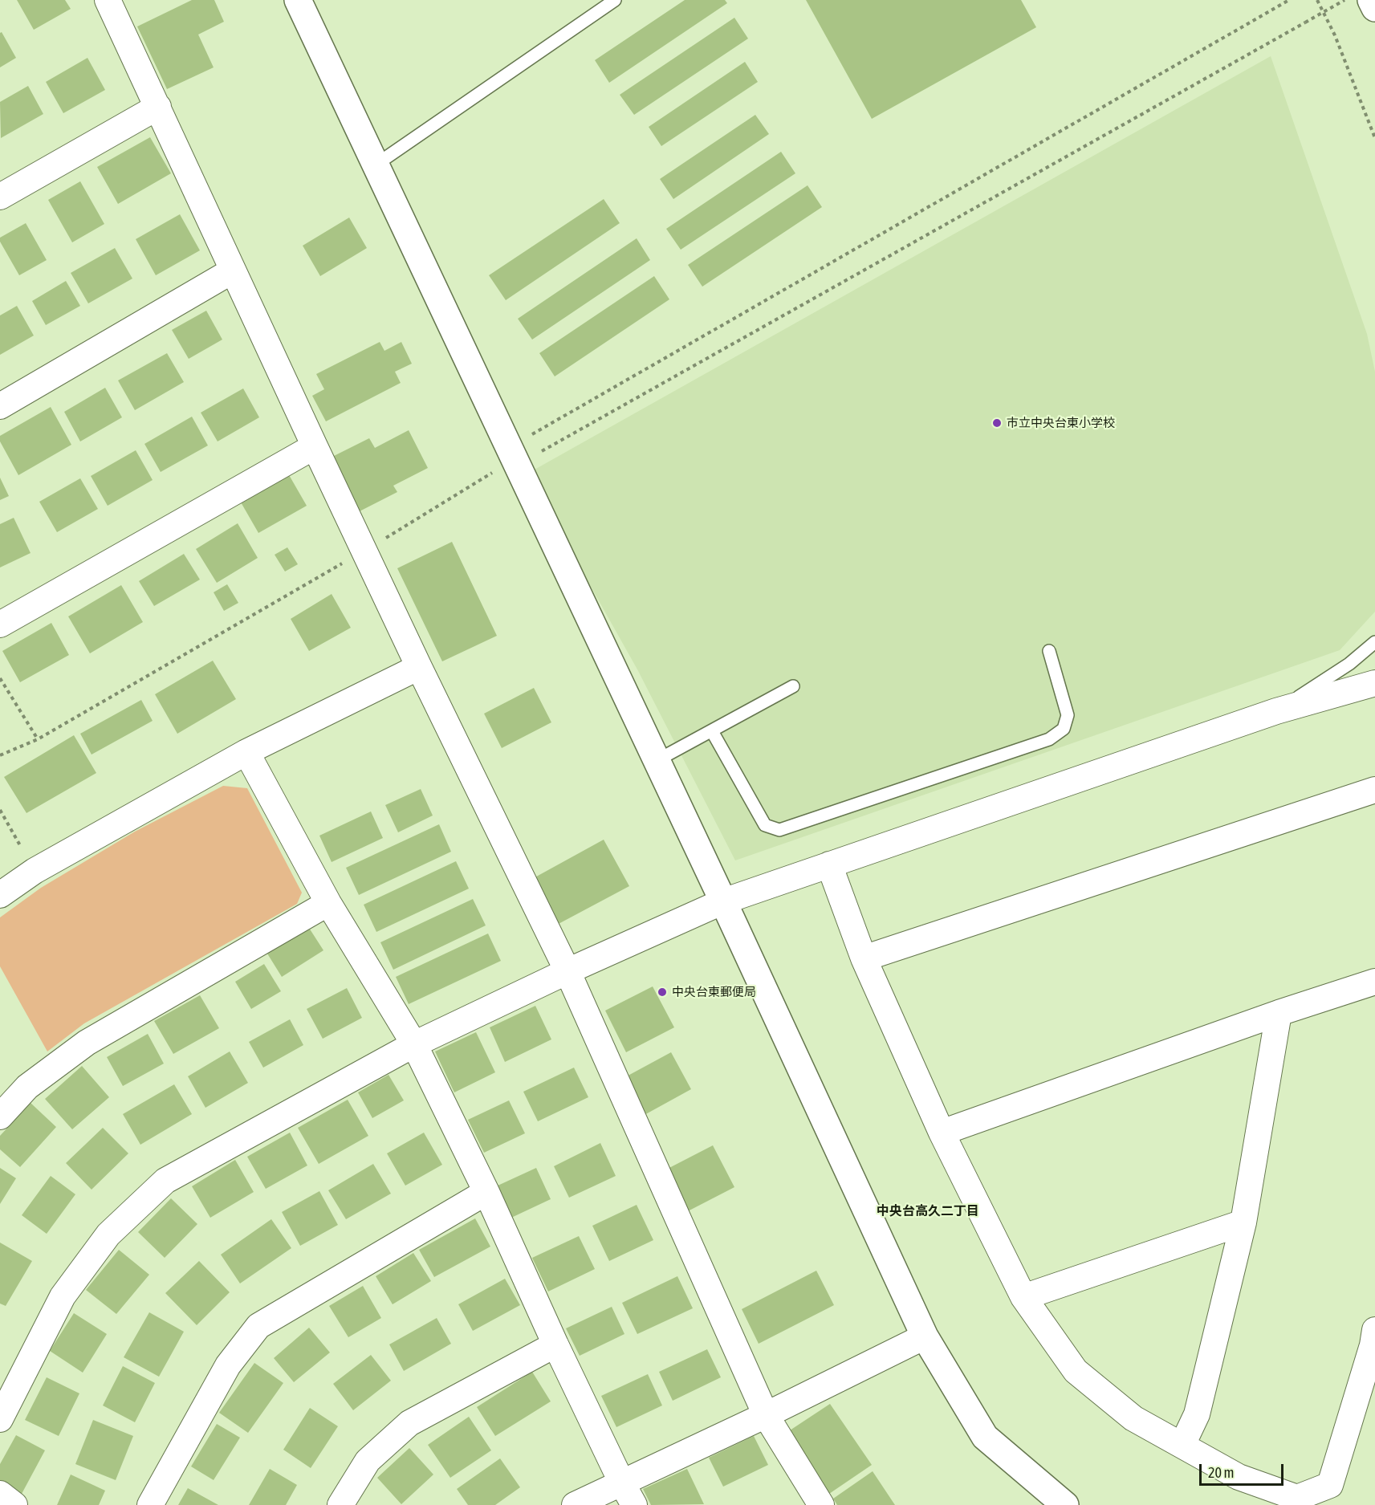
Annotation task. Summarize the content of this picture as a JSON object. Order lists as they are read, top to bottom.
{
  "districts": ["中央台高久二丁目"],
  "places": ["市立中央台東小学校", "中央台東郵便局"],
  "scale_bar": "20 m"
}
